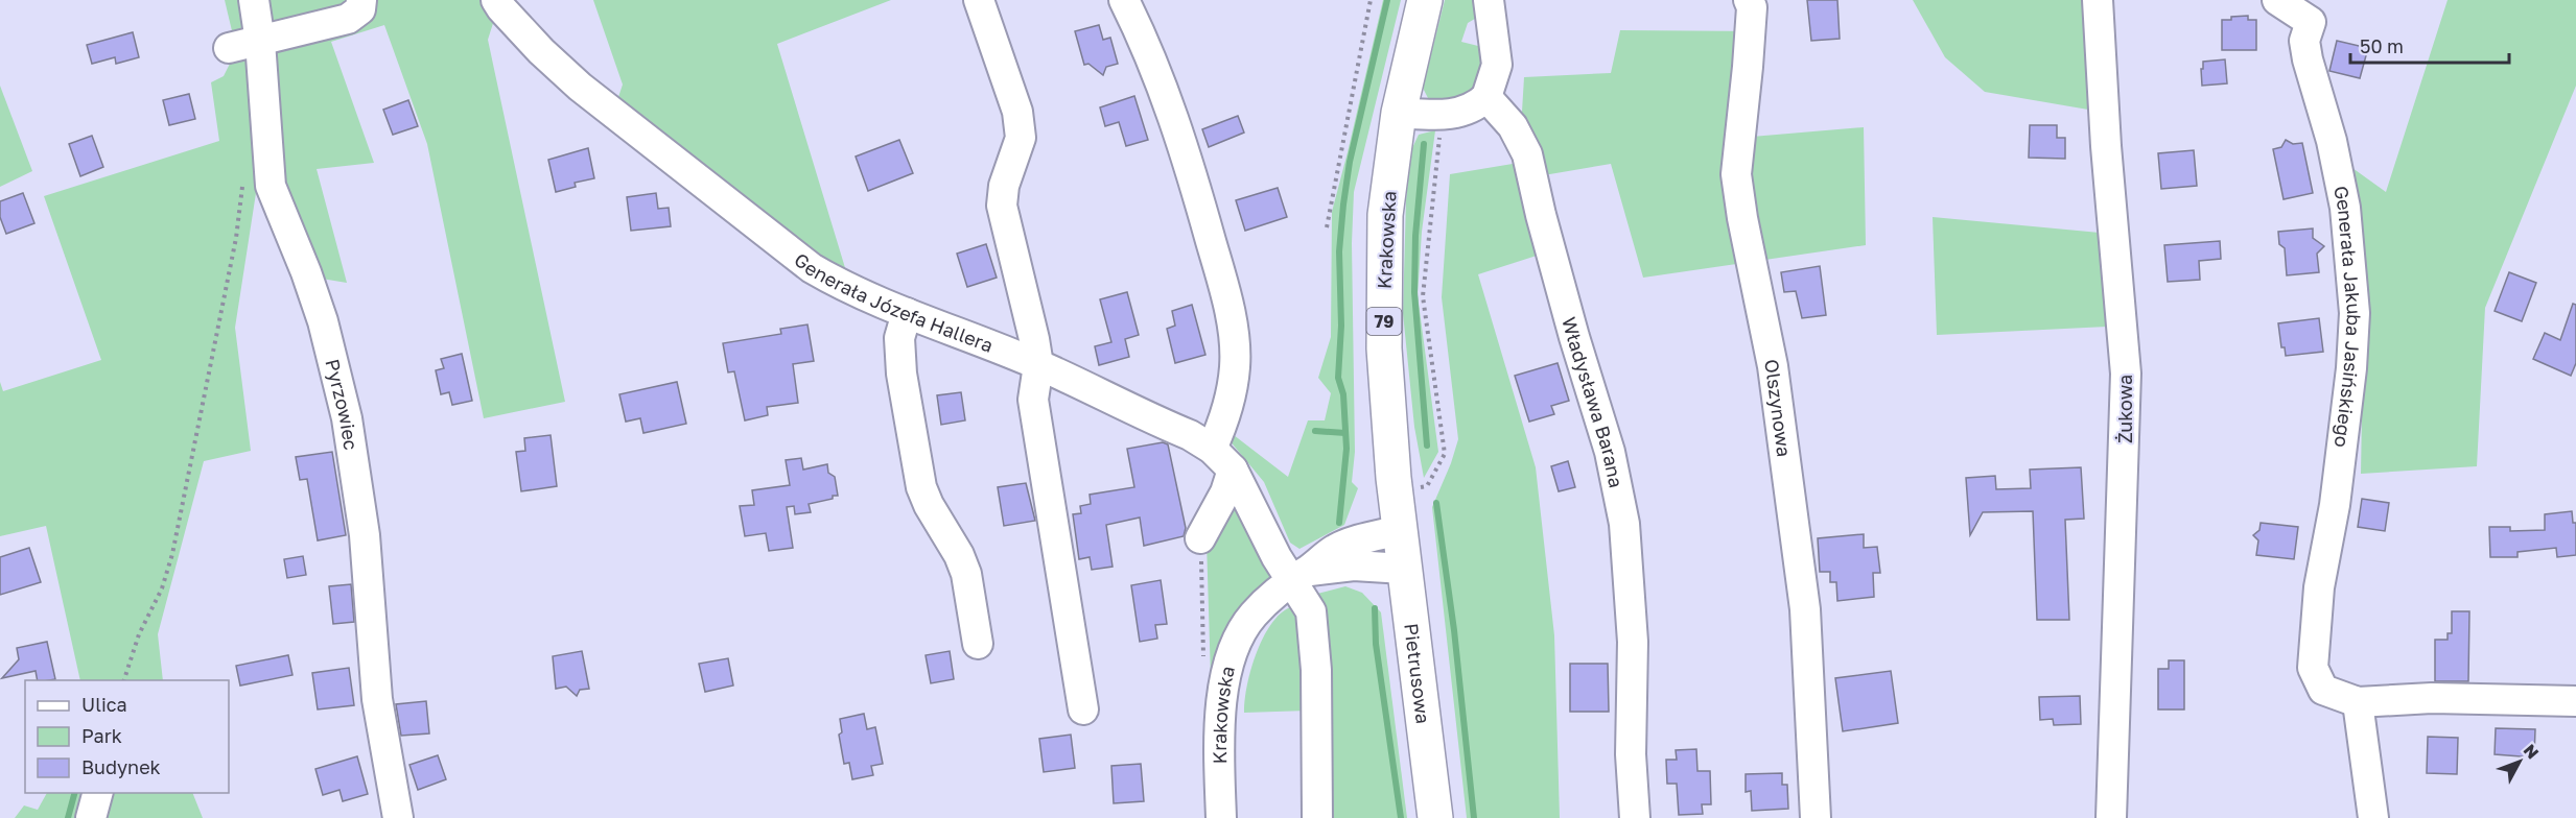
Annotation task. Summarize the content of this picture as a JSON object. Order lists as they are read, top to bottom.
{
  "streets": {
    "main road": ["Krakowska", "79", "Pietrusowa"],
    "street": [
      "Generała Józefa Hallera",
      "Generała Jakuba Jasińskiego",
      "Władysława Barana",
      "Pyrzowiec",
      "Olszynowa",
      "Żukowa"
    ]
  },
  "crossings": [
    ["Krakowska", "Generała Józefa Hallera"],
    ["Krakowska", "Pietrusowa"]
  ],
  "legend": ["Ulica", "Park", "Budynek"],
  "scale_bar": "50 m",
  "north": "top right"
}
